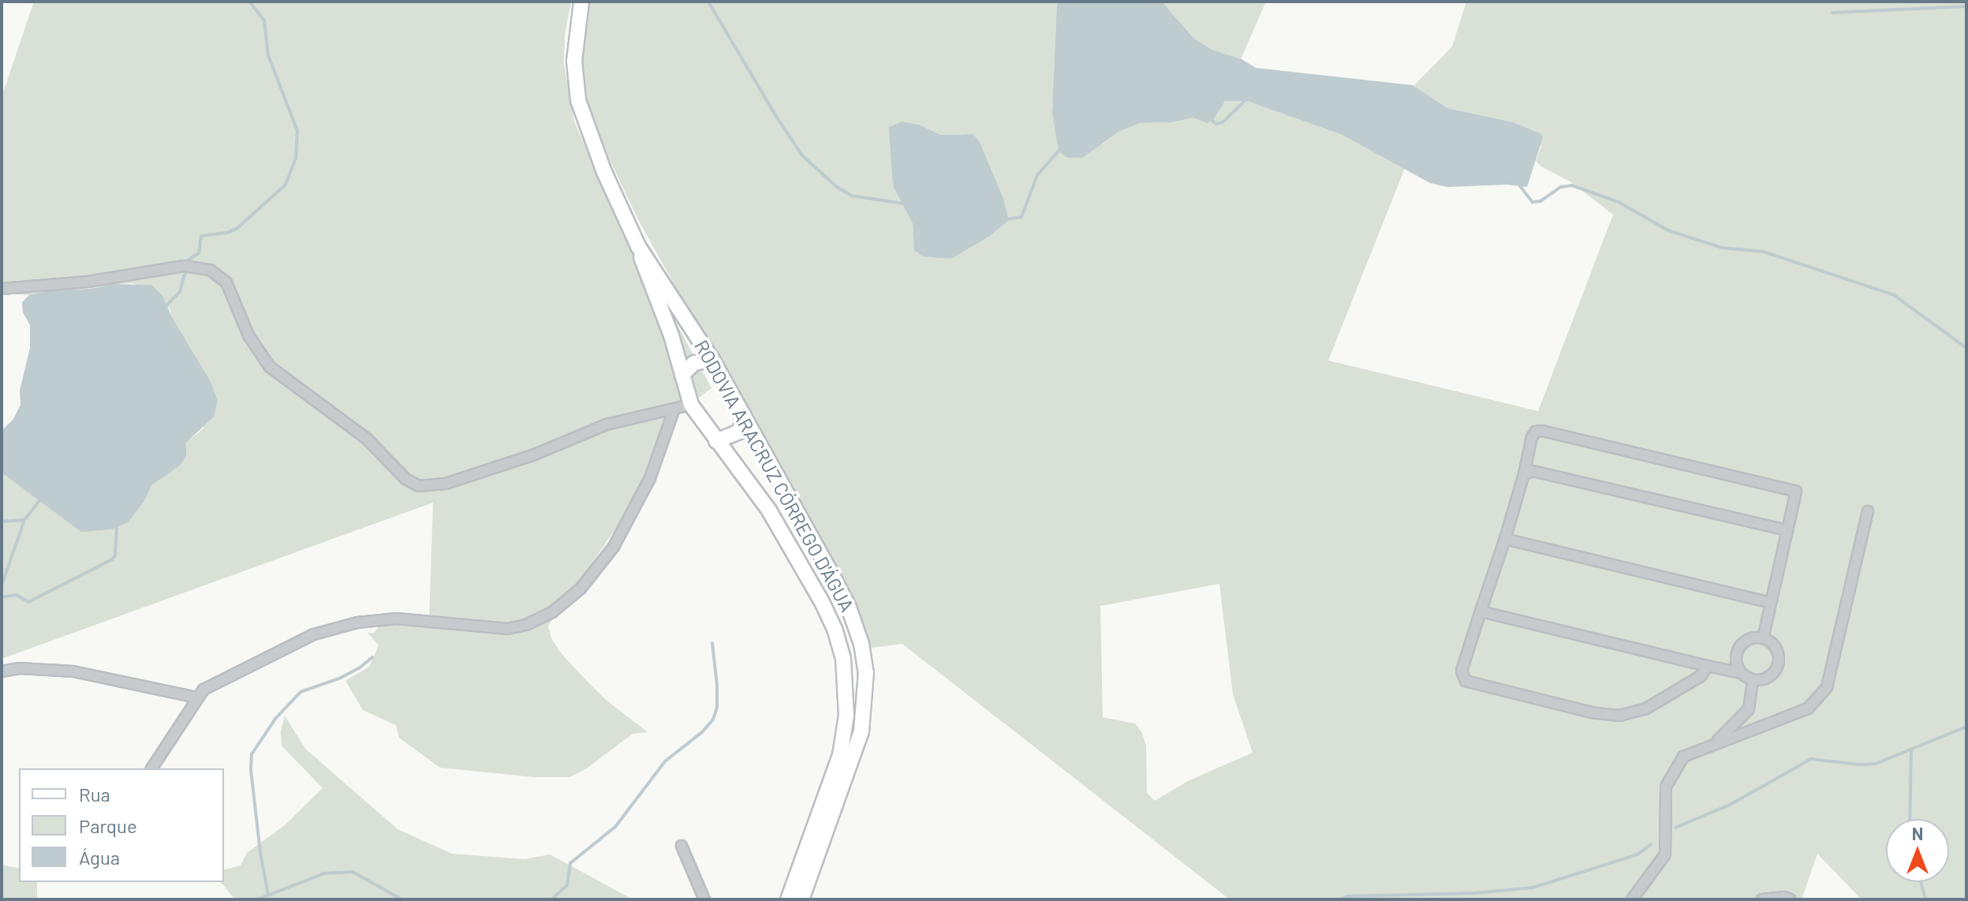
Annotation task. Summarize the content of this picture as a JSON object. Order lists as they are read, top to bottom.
{
  "streets": {
    "main road": ["RODOVIA ARACRUZ CÓRREGO D'ÁGUA"]
  },
  "legend": ["Rua", "Parque", "Água"],
  "north": "top"
}
